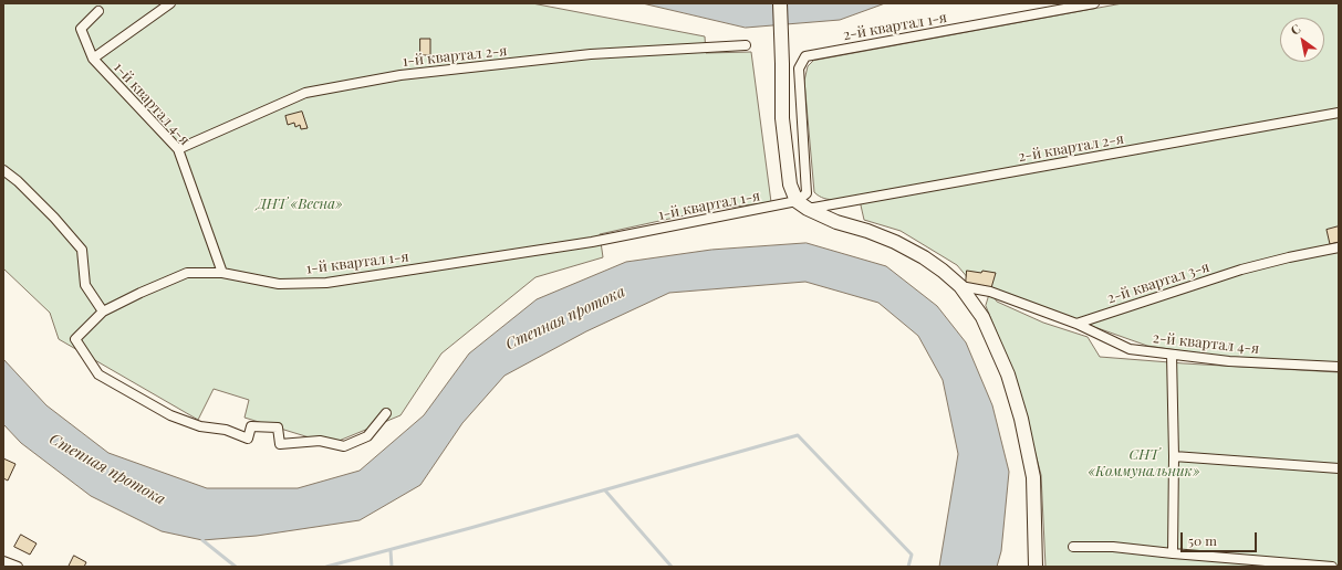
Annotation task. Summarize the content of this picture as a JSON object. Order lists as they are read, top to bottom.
{
  "streets": {
    "street": [
      "2-й квартал 1-я",
      "1-й квартал 2-я",
      "1-й квартал 4-я",
      "2-й квартал 2-я",
      "1-й квартал 1-я",
      "2-й квартал 3-я",
      "2-й квартал 4-я"
    ]
  },
  "crossings": [
    ["2-й квартал 1-я", "2-й квартал 2-я"],
    ["2-й квартал 1-я", "1-й квартал 1-я"],
    ["1-й квартал 2-я", "1-й квартал 4-я"],
    ["1-й квартал 4-я", "1-й квартал 1-я"],
    ["2-й квартал 2-я", "1-й квартал 1-я"],
    ["2-й квартал 3-я", "2-й квартал 4-я"]
  ],
  "water": ["Степная протока"],
  "parks": ["ДНТ «Весна»", "СНТ «Коммунальник»"],
  "scale_bar": "50 m",
  "north": "top left"
}
